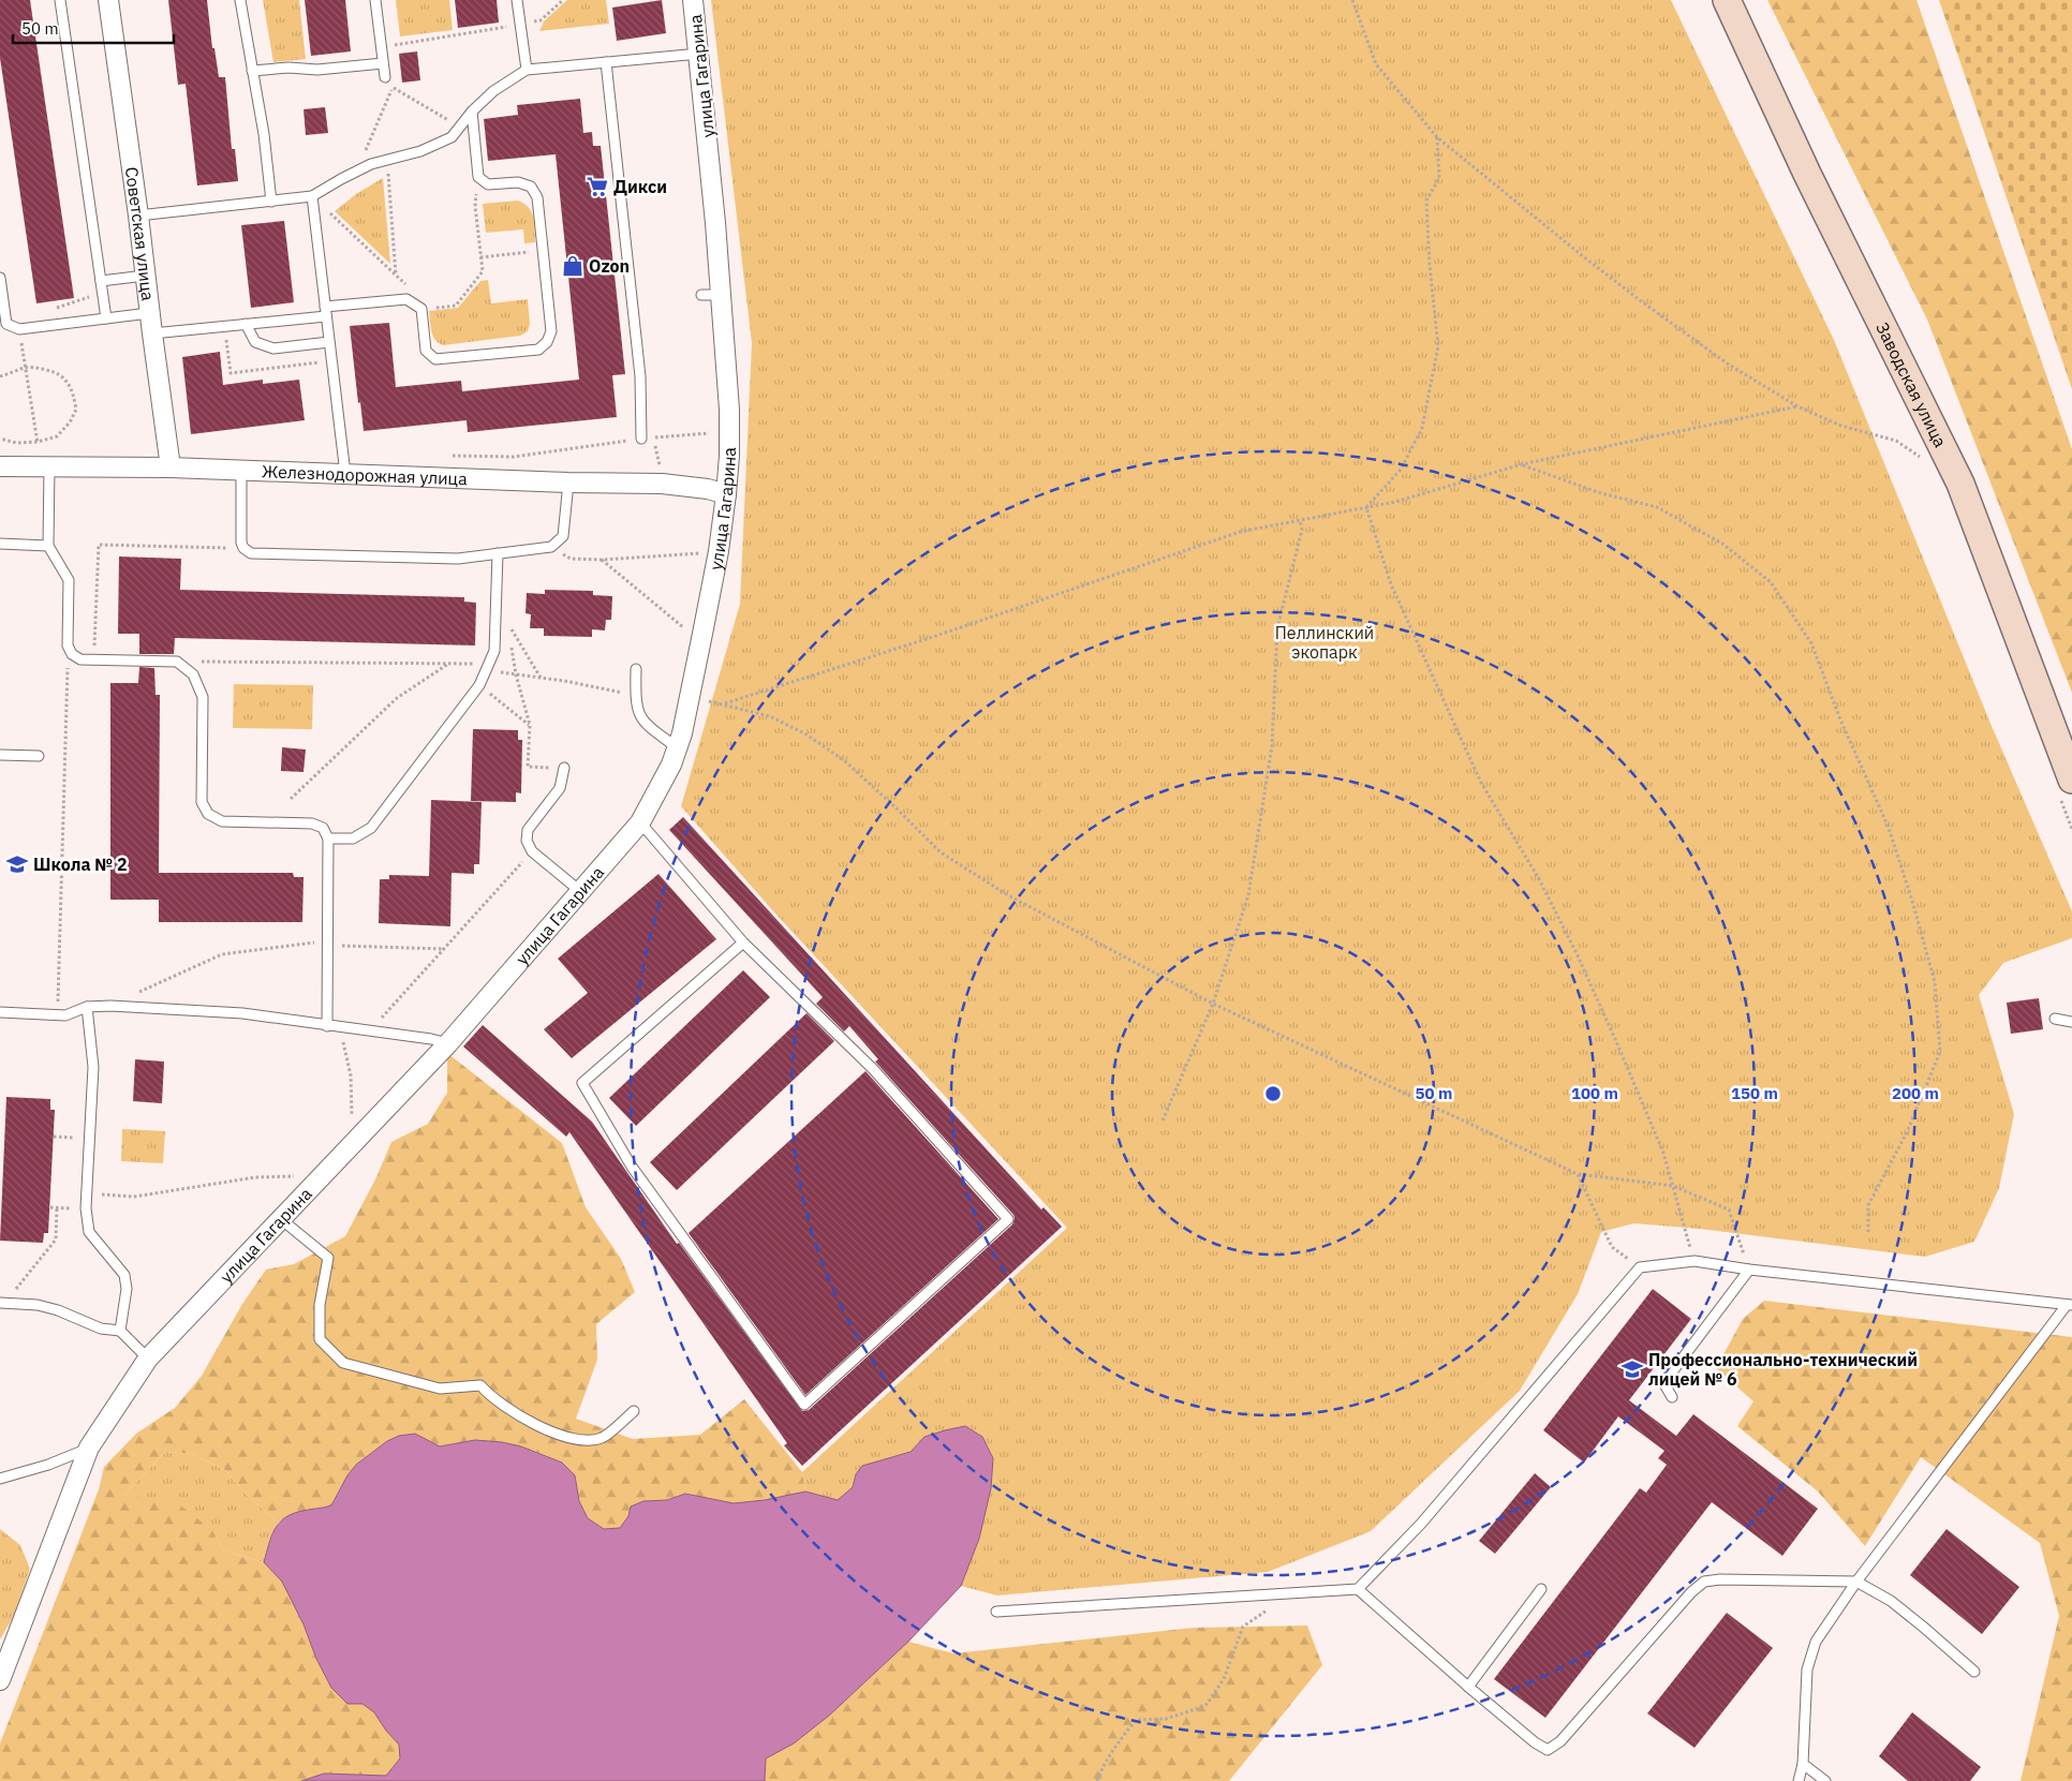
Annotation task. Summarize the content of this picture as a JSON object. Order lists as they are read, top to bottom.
{
  "streets": {
    "street": [
      "улица Гагарина",
      "Советская улица",
      "Заводская улица",
      "Железнодорожная улица"
    ]
  },
  "crossings": [
    ["улица Гагарина", "Железнодорожная улица"],
    ["Советская улица", "Железнодорожная улица"]
  ],
  "parks": ["Пеллинский экопарк"],
  "places": {
    "supermarket": ["Дикси"],
    "shop": ["Ozon"],
    "school or university": ["Школа № 2", "Профессионально-технический лицей № 6"]
  },
  "scale_bar": "50 m",
  "rings": [
    "50 m",
    "100 m",
    "150 m",
    "200 m"
  ]
}
